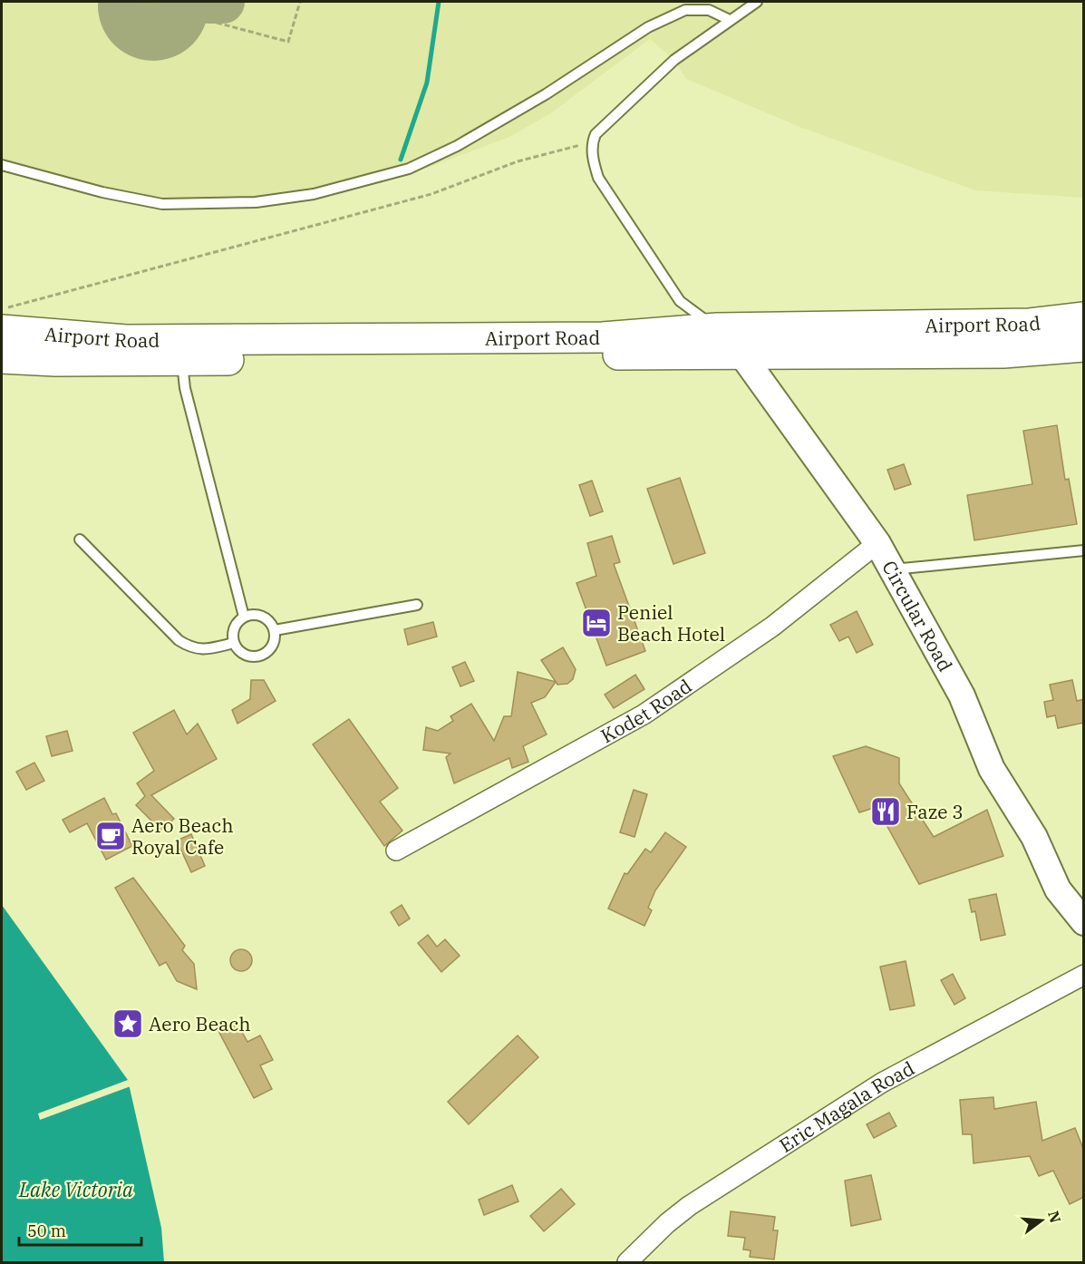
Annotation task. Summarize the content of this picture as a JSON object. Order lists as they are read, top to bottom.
{
  "streets": {
    "highway": ["Airport Road"],
    "street": ["Circular Road", "Kodet Road", "Eric Magala Road"]
  },
  "crossings": [
    ["Airport Road", "Circular Road"],
    ["Circular Road", "Kodet Road"]
  ],
  "water": ["Lake Victoria"],
  "places": {
    "hotel": ["Peniel Beach Hotel"],
    "restaurant": ["Faze 3"],
    "cafe": ["Aero Beach Royal Cafe"],
    "place": ["Aero Beach"]
  },
  "scale_bar": "50 m",
  "north": "right"
}
